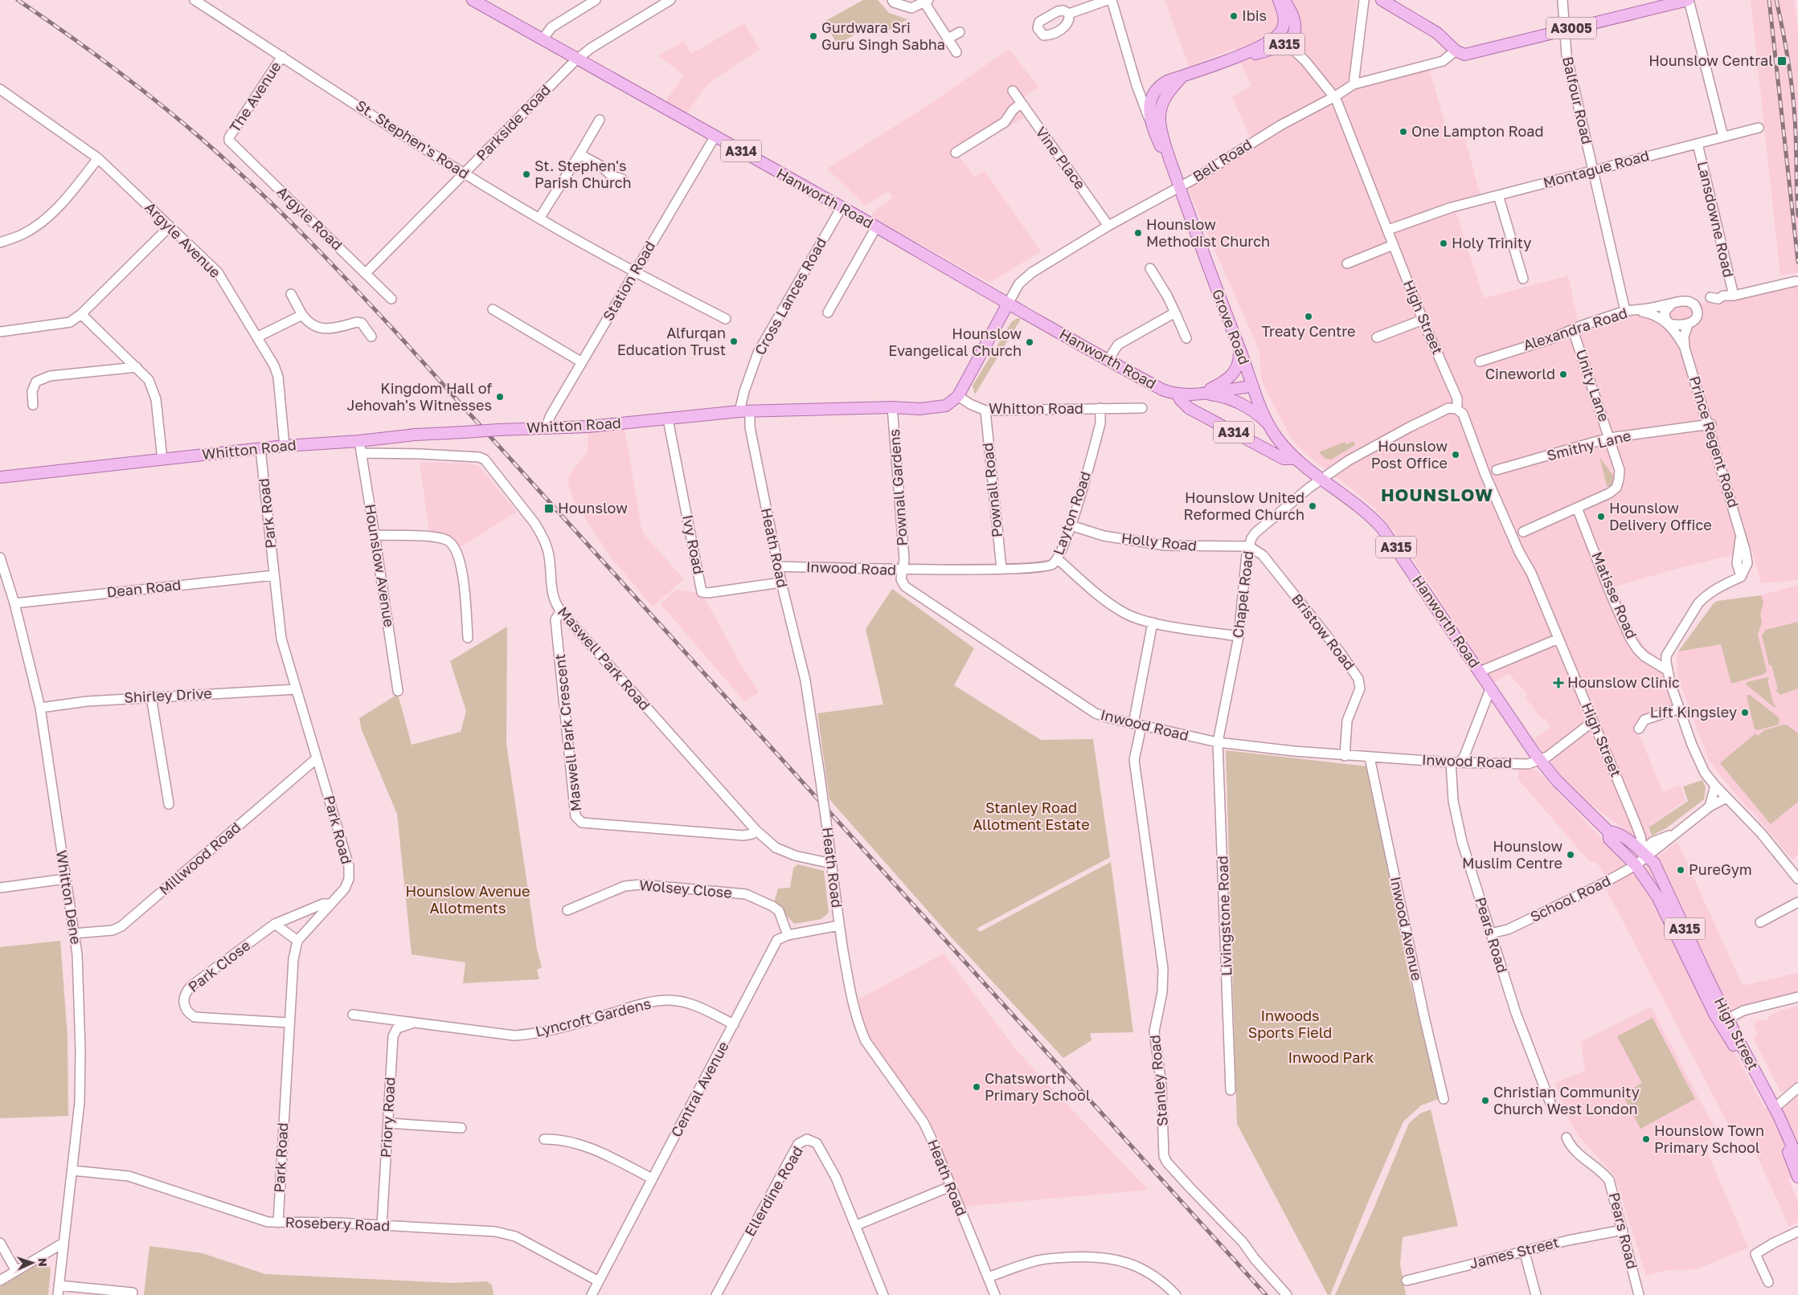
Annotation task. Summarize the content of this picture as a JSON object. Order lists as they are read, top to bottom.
{
  "streets": {
    "main road": [
      "A3005",
      "A315",
      "A314",
      "Hanworth Road",
      "High Street",
      "Grove Road",
      "Whitton Road"
    ],
    "street": [
      "The Avenue",
      "Balfour Road",
      "Parkside Road",
      "St. Stephen's Road",
      "Vine Place",
      "Bell Road",
      "Montague Road",
      "Argyle Road",
      "Lansdowne Road",
      "Argyle Avenue",
      "Station Road",
      "Cross Lances Road",
      "Alexandra Road",
      "Unity Lane",
      "Prince Regent Road",
      "Smithy Lane",
      "Pownall Gardens",
      "Pownall Road",
      "Park Road",
      "Layton Road",
      "Holly Road",
      "Ivy Road",
      "Heath Road",
      "Hounslow Avenue",
      "Inwood Road",
      "Dean Road",
      "Chapel Road",
      "Matisse Road",
      "Bristow Road",
      "Maswell Park Road",
      "Shirley Drive",
      "Maswell Park Crescent",
      "Millwood Road",
      "Wolsey Close",
      "Whitton Dene",
      "School Road",
      "Livingstone Road",
      "Inwood Avenue",
      "Pears Road",
      "Park Close",
      "Lyncroft Gardens",
      "Stanley Road",
      "Central Avenue",
      "Priory Road",
      "Ellerdine Road",
      "Rosebery Road",
      "James Street"
    ]
  },
  "crossings": [
    ["A3005", "Balfour Road"],
    ["A3005", "Bell Road"],
    ["A315", "Bell Road"],
    ["A315", "High Street"],
    ["A315", "Grove Road"],
    ["The Avenue", "St. Stephen's Road"],
    ["The Avenue", "Argyle Road"],
    ["Balfour Road", "Montague Road"],
    ["Balfour Road", "Alexandra Road"],
    ["Parkside Road", "St. Stephen's Road"],
    ["Parkside Road", "Hanworth Road"],
    ["Parkside Road", "Argyle Road"],
    ["St. Stephen's Road", "Station Road"],
    ["Vine Place", "Bell Road"],
    ["Bell Road", "Hanworth Road"],
    ["Bell Road", "High Street"],
    ["Bell Road", "Grove Road"],
    ["Montague Road", "Lansdowne Road"],
    ["Montague Road", "High Street"],
    ["Hanworth Road", "Station Road"],
    ["Hanworth Road", "Cross Lances Road"],
    ["Hanworth Road", "High Street"],
    ["Hanworth Road", "Grove Road"],
    ["Hanworth Road", "Inwood Road"],
    ["Hanworth Road", "Chapel Road"],
    ["Hanworth Road", "School Road"],
    ["Argyle Avenue", "Whitton Road"],
    ["Station Road", "Whitton Road"],
    ["Cross Lances Road", "Whitton Road"],
    ["Cross Lances Road", "Heath Road"],
    ["High Street", "Chapel Road"],
    ["High Street", "School Road"],
    ["Alexandra Road", "Unity Lane"],
    ["Alexandra Road", "Prince Regent Road"],
    ["Unity Lane", "Smithy Lane"],
    ["Unity Lane", "Matisse Road"],
    ["Whitton Road", "Pownall Gardens"],
    ["Whitton Road", "Pownall Road"],
    ["Whitton Road", "Park Road"],
    ["Whitton Road", "Layton Road"],
    ["Whitton Road", "Ivy Road"],
    ["Whitton Road", "Heath Road"],
    ["Whitton Road", "Hounslow Avenue"],
    ["Prince Regent Road", "Smithy Lane"],
    ["Prince Regent Road", "Matisse Road"],
    ["Prince Regent Road", "School Road"],
    ["Pownall Gardens", "Layton Road"],
    ["Pownall Gardens", "Inwood Road"],
    ["Pownall Road", "Layton Road"],
    ["Park Road", "Dean Road"],
    ["Park Road", "Shirley Drive"],
    ["Park Road", "Millwood Road"],
    ["Park Road", "Park Close"],
    ["Park Road", "Rosebery Road"],
    ["Layton Road", "Holly Road"],
    ["Layton Road", "Inwood Road"],
    ["Holly Road", "Chapel Road"],
    ["Holly Road", "Bristow Road"],
    ["Ivy Road", "Heath Road"],
    ["Heath Road", "Inwood Road"],
    ["Heath Road", "Maswell Park Road"],
    ["Hounslow Avenue", "Maswell Park Road"],
    ["Inwood Road", "Chapel Road"],
    ["Inwood Road", "Bristow Road"],
    ["Inwood Road", "Livingstone Road"],
    ["Inwood Road", "Inwood Avenue"],
    ["Inwood Road", "Pears Road"],
    ["Inwood Road", "Stanley Road"],
    ["Dean Road", "Whitton Dene"],
    ["Chapel Road", "Bristow Road"],
    ["Chapel Road", "Livingstone Road"],
    ["Maswell Park Road", "Maswell Park Crescent"],
    ["Shirley Drive", "Whitton Dene"],
    ["Millwood Road", "Whitton Dene"],
    ["Wolsey Close", "Central Avenue"],
    ["Whitton Dene", "Rosebery Road"],
    ["School Road", "Pears Road"],
    ["Pears Road", "James Street"],
    ["Lyncroft Gardens", "Central Avenue"],
    ["Lyncroft Gardens", "Priory Road"],
    ["Central Avenue", "Rosebery Road"],
    ["Priory Road", "Rosebery Road"]
  ],
  "districts": ["HOUNSLOW"],
  "parks": [
    "Stanley Road Allotment Estate",
    "Hounslow Avenue Allotments",
    "Inwoods Sports Field",
    "Inwood Park"
  ],
  "places": {
    "other": [
      "Ibis",
      "Gurdwara Sri Guru Singh Sabha",
      "One Lampton Road",
      "St. Stephen's Parish Church",
      "Hounslow Methodist Church",
      "Holy Trinity",
      "Treaty Centre",
      "Alfurqan Education Trust",
      "Hounslow Evangelical Church",
      "Cineworld",
      "Kingdom Hall of Jehovah's Witnesses",
      "Hounslow Post Office",
      "Hounslow United Reformed Church",
      "Hounslow Delivery Office",
      "Lift Kingsley",
      "Hounslow Muslim Centre",
      "PureGym",
      "Chatsworth Primary School",
      "Christian Community Church West London",
      "Hounslow Town Primary School"
    ],
    "transit": ["Hounslow Central", "Hounslow"],
    "health": ["Hounslow Clinic"]
  },
  "north": "right"
}
